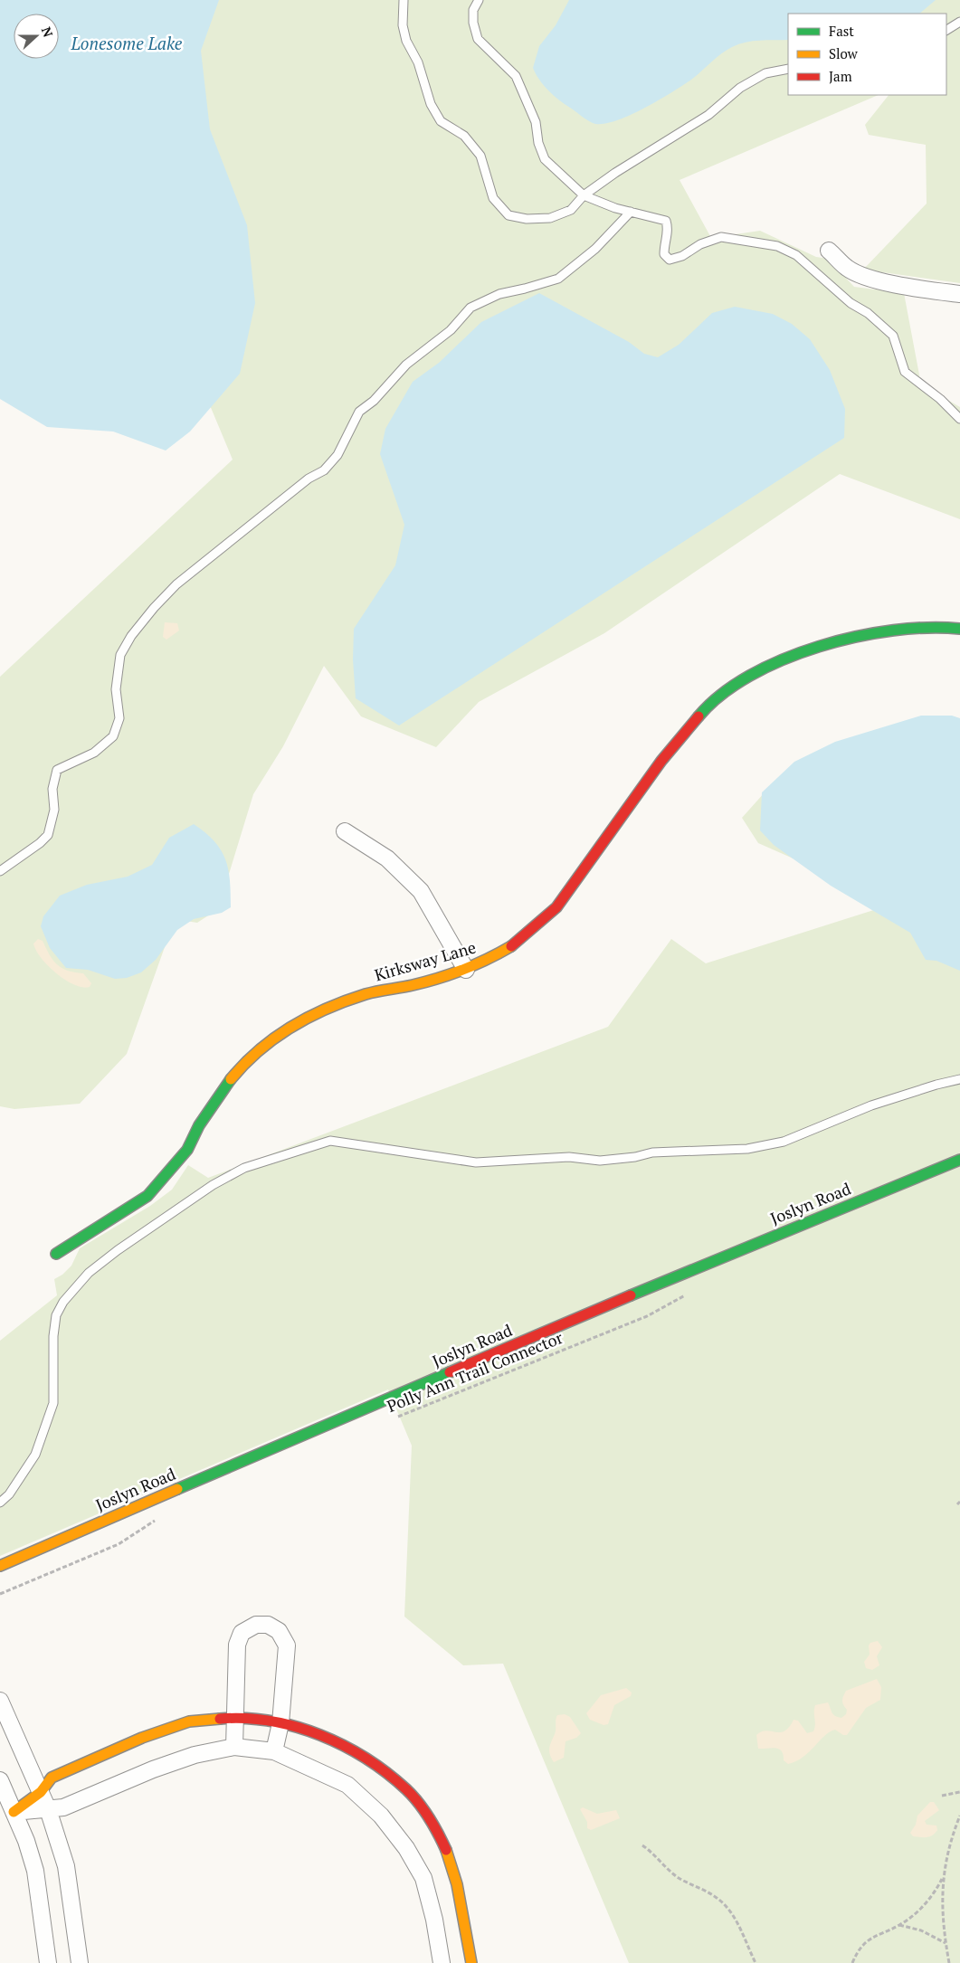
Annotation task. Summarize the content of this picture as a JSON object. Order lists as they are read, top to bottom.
{
  "streets": {
    "street": ["Kirksway Lane", "Joslyn Road"],
    "path": ["Polly Ann Trail Connector"]
  },
  "water": ["Lonesome Lake"],
  "legend": ["Fast", "Slow", "Jam"],
  "north": "right"
}
